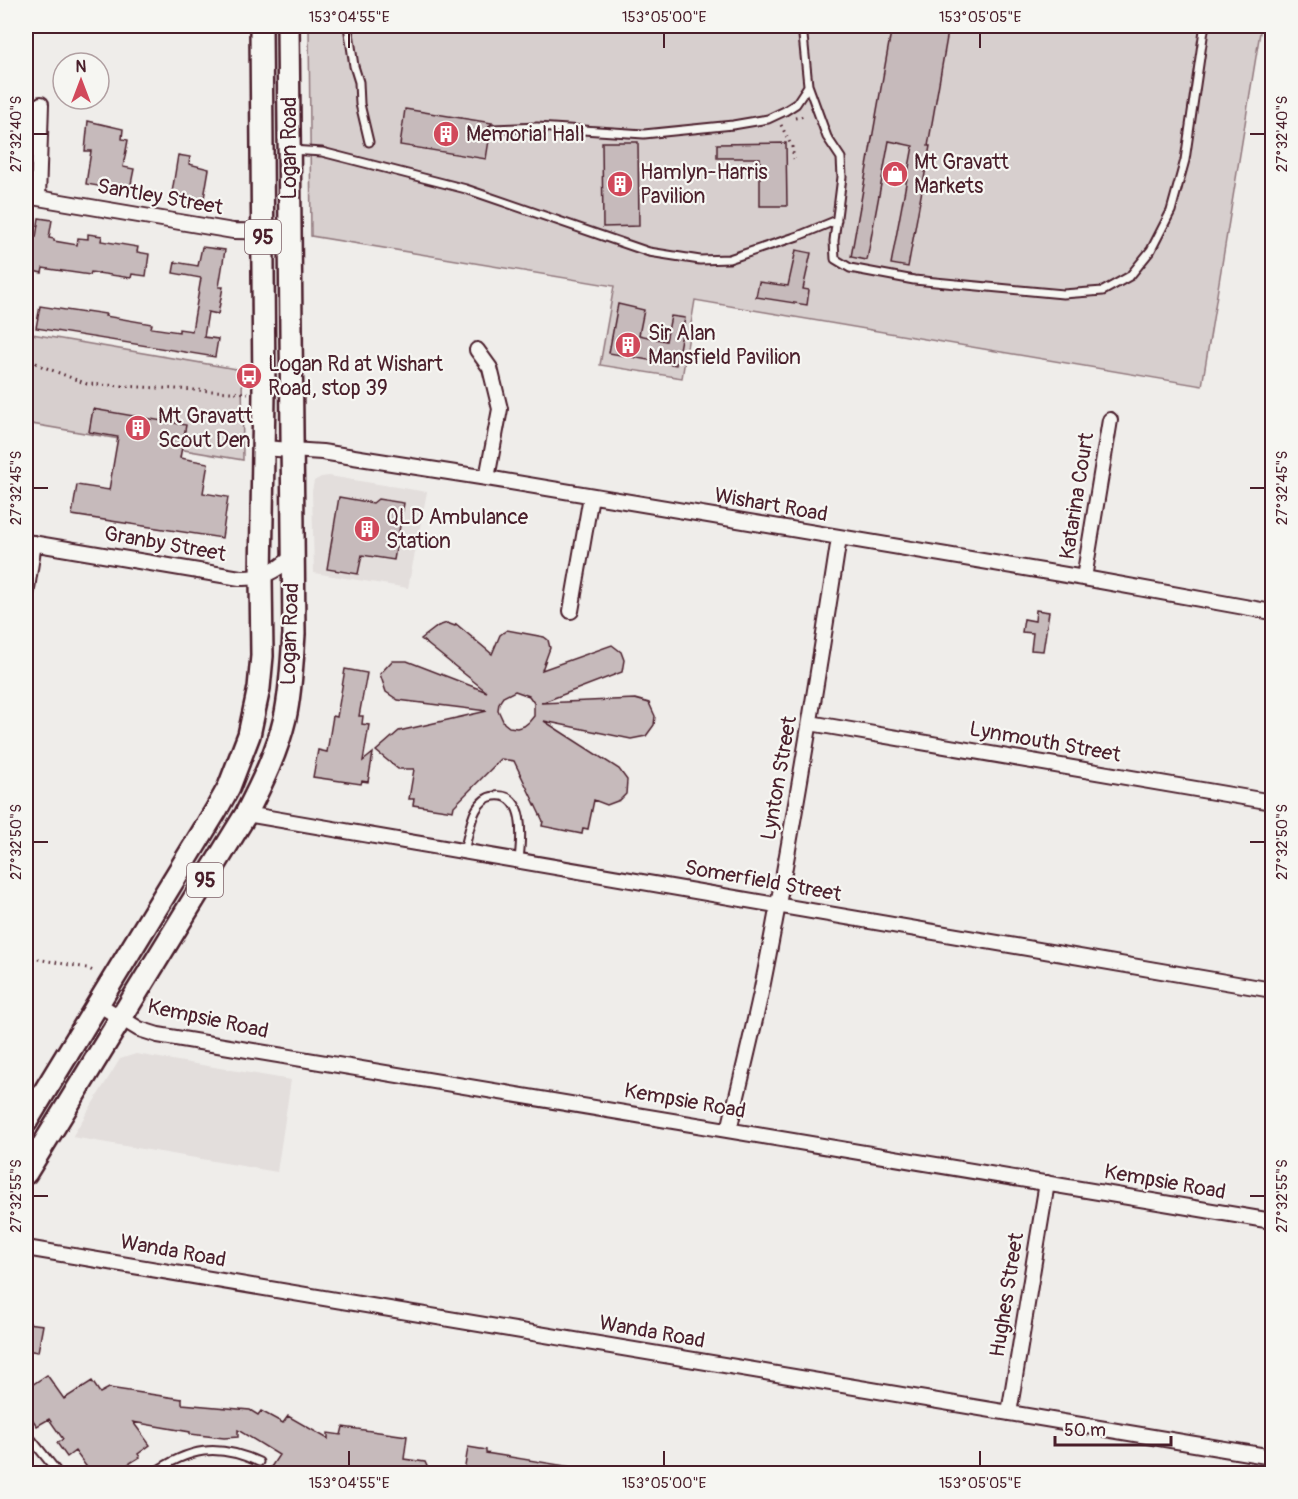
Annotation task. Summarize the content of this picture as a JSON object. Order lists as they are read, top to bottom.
{
  "streets": {
    "main road": ["Logan Road", "95"],
    "street": [
      "Santley Street",
      "Katarina Court",
      "Wishart Road",
      "Granby Street",
      "Lynmouth Street",
      "Lynton Street",
      "Somerfield Street",
      "Kempsie Road",
      "Wanda Road",
      "Hughes Street"
    ]
  },
  "crossings": [
    ["Logan Road", "Santley Street"],
    ["Logan Road", "Wishart Road"],
    ["Logan Road", "Granby Street"],
    ["Logan Road", "Somerfield Street"],
    ["Logan Road", "Kempsie Road"],
    ["Katarina Court", "Wishart Road"],
    ["Wishart Road", "Lynton Street"],
    ["Lynmouth Street", "Lynton Street"],
    ["Lynton Street", "Somerfield Street"],
    ["Lynton Street", "Kempsie Road"],
    ["Kempsie Road", "Hughes Street"],
    ["Wanda Road", "Hughes Street"]
  ],
  "places": {
    "building": [
      "Memorial Hall",
      "Hamlyn-Harris Pavilion",
      "Sir Alan Mansfield Pavilion",
      "Mt Gravatt Scout Den",
      "QLD Ambulance Station"
    ],
    "shop": ["Mt Gravatt Markets"],
    "bus stop": ["Logan Rd at Wishart Road, stop 39"]
  },
  "scale_bar": "50 m",
  "north": "top",
  "coordinates": [
    "153°04'55\"E",
    "153°05'00\"E",
    "153°05'05\"E",
    "27°32'40\"S",
    "27°32'45\"S",
    "27°32'50\"S",
    "27°32'55\"S"
  ]
}
